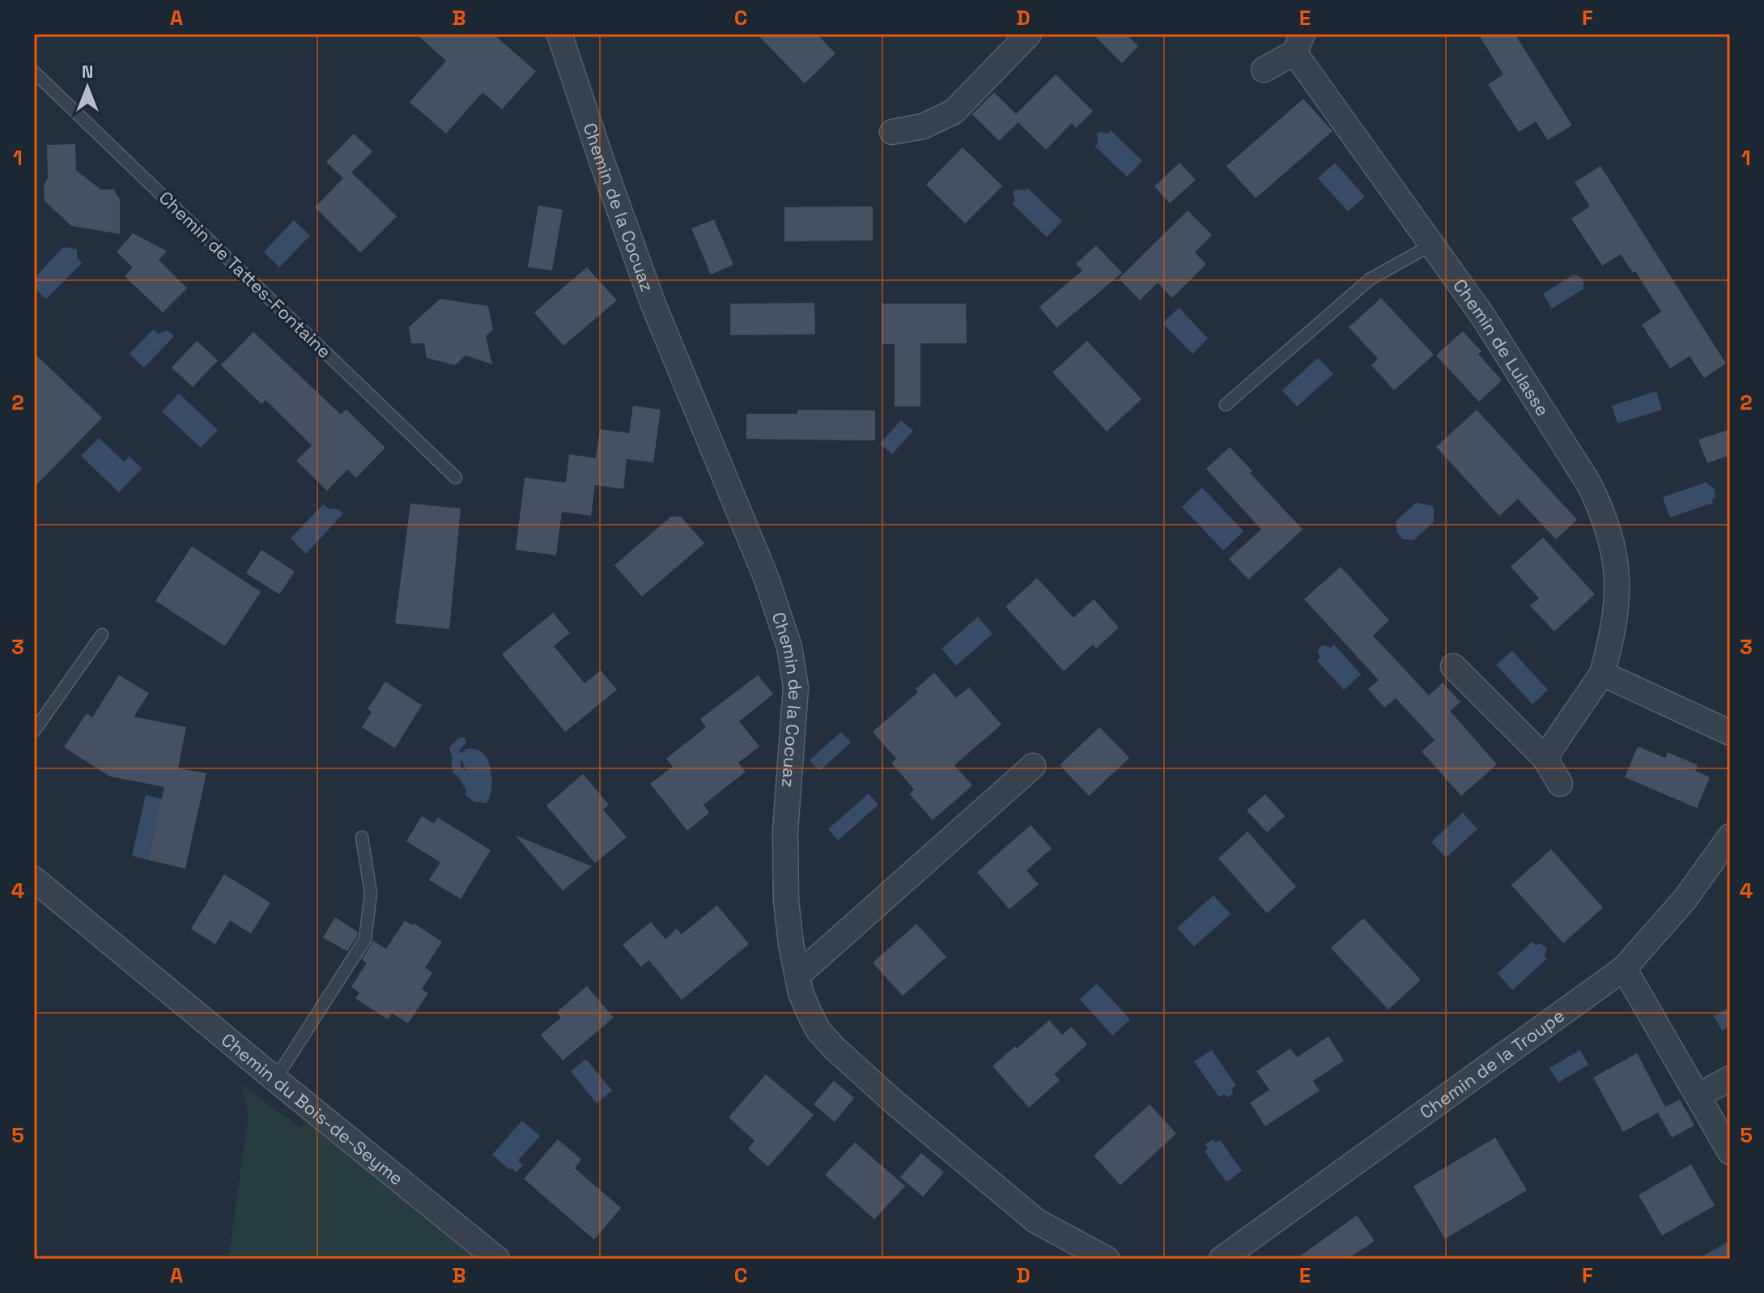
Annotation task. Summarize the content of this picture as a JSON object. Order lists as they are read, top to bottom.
{
  "streets": {
    "street": [
      "Chemin de la Cocuaz",
      "Chemin de Lulasse",
      "Chemin de la Troupe",
      "Chemin du Bois-de-Seyme"
    ],
    "lane": ["Chemin de Tattes-Fontaine"]
  },
  "north": "top",
  "grid": {
    "columns": [
      "A",
      "B",
      "C",
      "D",
      "E",
      "F"
    ],
    "rows": [
      "1",
      "2",
      "3",
      "4",
      "5"
    ]
  }
}
